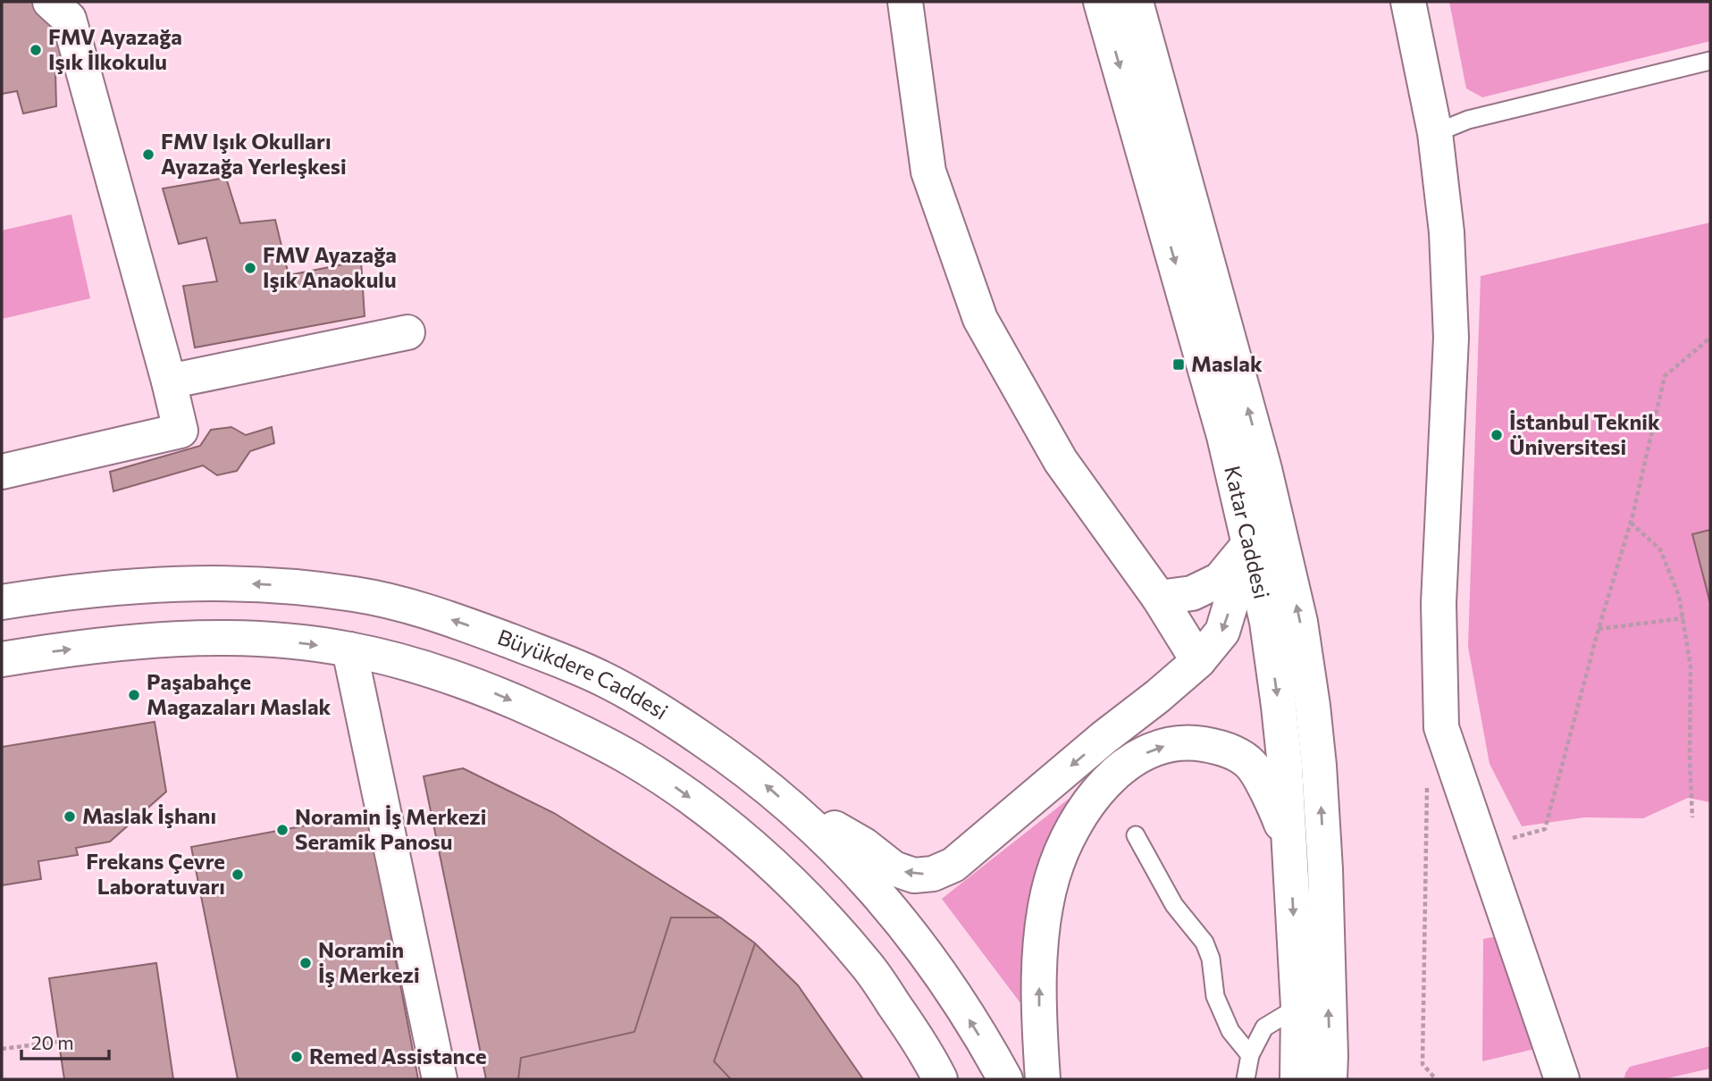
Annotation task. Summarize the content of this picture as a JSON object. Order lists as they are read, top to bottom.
{
  "streets": {
    "main road": ["Katar Caddesi", "Büyükdere Caddesi"]
  },
  "places": {
    "other": [
      "FMV Ayazağa Işık İlkokulu",
      "FMV Işık Okulları Ayazağa Yerleşkesi",
      "FMV Ayazağa Işık Anaokulu",
      "İstanbul Teknik Üniversitesi",
      "Paşabahçe Magazaları Maslak",
      "Maslak İşhanı",
      "Noramin İş Merkezi Seramik Panosu",
      "Frekans Çevre Laboratuvarı",
      "Noramin İş Merkezi",
      "Remed Assistance"
    ],
    "transit": ["Maslak"]
  },
  "scale_bar": "20 m"
}
